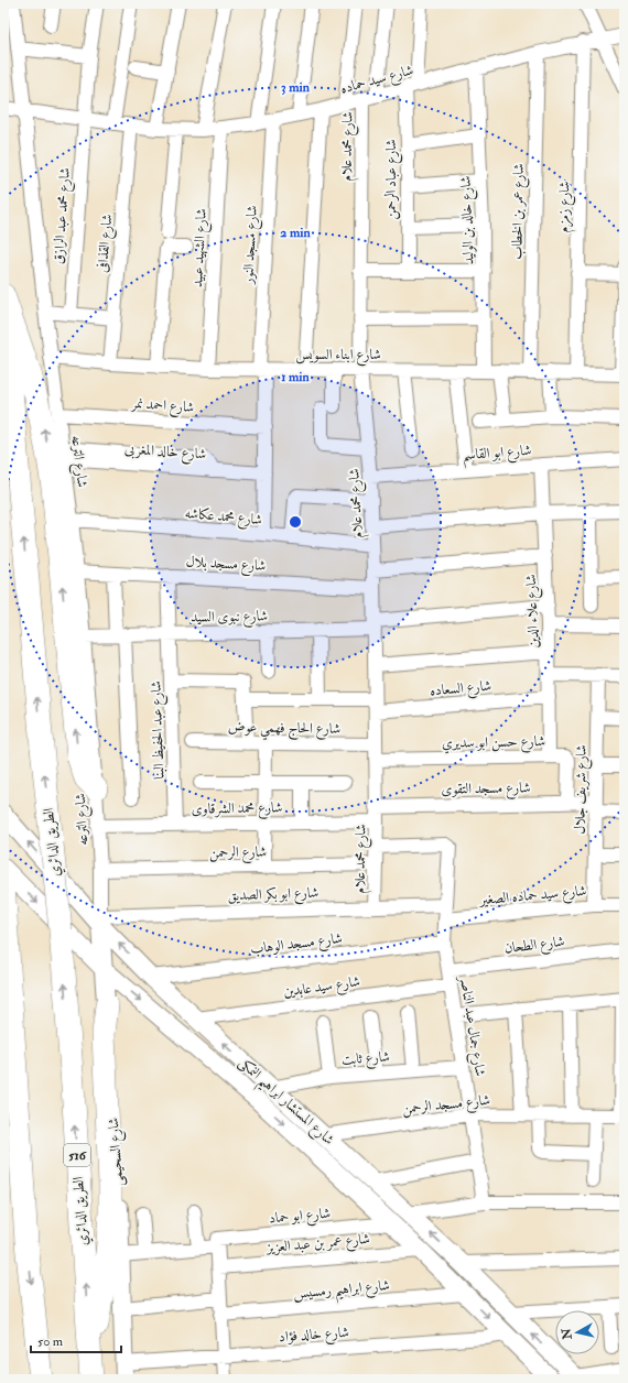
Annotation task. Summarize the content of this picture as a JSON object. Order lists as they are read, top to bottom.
{
  "streets": {
    "highway": ["الطريق الدائري", "516"],
    "main road": ["شارع المستشار ابراهيم النمكى", "شارع السحيمى"],
    "street": [
      "شارع سيد حماده",
      "شارع محمد علام",
      "شارع عباد الرحمن",
      "شارع زمزم",
      "شارع عمر بن الخطاب",
      "شارع محمد عبد الرازق",
      "شارع خالد بن الوليد",
      "شارع القذافى",
      "شارع مسجد النور",
      "شارع الشهيد عبيد",
      "شارع ابناء السويس",
      "شارع احمد نمر",
      "شارع خالد المغربى",
      "شارع ابو القاسم",
      "شارع الترعه",
      "شارع محمد عكاشه",
      "شارع مسجد بلال",
      "شارع علاء الدين",
      "شارع نبوى السيد",
      "شارع السعاده",
      "شارع الحاج فهمي عوض",
      "شارع عبد الحفيظ البنا",
      "شارع حسن ابو سديري",
      "شارع مسجد التقوى",
      "شارع شريف جلال",
      "شارع محمد الشرقاوى",
      "شارع الرحمن",
      "شارع ابو بكر الصديق",
      "شارع سيد حماده الصغير",
      "شارع مسجد الوهاب",
      "شارع الطحان",
      "شارع سيد عابدين",
      "شارع جمال عبد الناصر",
      "شارع ثابت",
      "شارع مسجد الرحمن",
      "شارع ابو حماد",
      "شارع عمر بن عبد العزيز",
      "شارع ابراهيم رمسيس",
      "شارع خالد فؤاد"
    ]
  },
  "crossings": [
    ["شارع سيد حماده", "شارع محمد علام"],
    ["شارع سيد حماده", "شارع عباد الرحمن"],
    ["شارع سيد حماده", "شارع زمزم"],
    ["شارع سيد حماده", "شارع عمر بن الخطاب"],
    ["شارع سيد حماده", "شارع محمد عبد الرازق"],
    ["شارع سيد حماده", "شارع خالد بن الوليد"],
    ["شارع سيد حماده", "شارع القذافى"],
    ["شارع سيد حماده", "شارع مسجد النور"],
    ["شارع سيد حماده", "شارع الشهيد عبيد"],
    ["شارع سيد حماده", "شارع الترعه"],
    ["شارع محمد علام", "شارع ابناء السويس"],
    ["شارع محمد علام", "شارع ابو القاسم"],
    ["شارع محمد علام", "شارع محمد عكاشه"],
    ["شارع محمد علام", "شارع مسجد بلال"],
    ["شارع محمد علام", "شارع نبوى السيد"],
    ["شارع محمد علام", "شارع السعاده"],
    ["شارع محمد علام", "شارع الحاج فهمي عوض"],
    ["شارع محمد علام", "شارع حسن ابو سديري"],
    ["شارع محمد علام", "شارع مسجد التقوى"],
    ["شارع محمد علام", "شارع محمد الشرقاوى"],
    ["شارع محمد علام", "شارع الرحمن"],
    ["شارع محمد علام", "شارع ابو بكر الصديق"],
    ["شارع محمد علام", "شارع جمال عبد الناصر"],
    ["شارع زمزم", "شارع ابناء السويس"],
    ["شارع عمر بن الخطاب", "شارع ابناء السويس"],
    ["شارع خالد بن الوليد", "شارع ابناء السويس"],
    ["شارع القذافى", "شارع ابناء السويس"],
    ["شارع مسجد النور", "شارع ابناء السويس"],
    ["شارع مسجد النور", "شارع احمد نمر"],
    ["شارع مسجد النور", "شارع خالد المغربى"],
    ["شارع مسجد النور", "شارع محمد عكاشه"],
    ["شارع الشهيد عبيد", "شارع ابناء السويس"],
    ["شارع ابناء السويس", "شارع الترعه"],
    ["شارع احمد نمر", "شارع الترعه"],
    ["شارع خالد المغربى", "شارع الترعه"],
    ["شارع ابو القاسم", "شارع علاء الدين"],
    ["شارع الترعه", "شارع محمد عكاشه"],
    ["شارع الترعه", "شارع مسجد بلال"],
    ["شارع الترعه", "شارع نبوى السيد"],
    ["شارع الترعه", "شارع محمد الشرقاوى"],
    ["شارع الترعه", "شارع الرحمن"],
    ["شارع الترعه", "شارع ابو بكر الصديق"],
    ["شارع الترعه", "شارع المستشار ابراهيم النمكى"],
    ["شارع الترعه", "شارع السحيمى"],
    ["شارع مسجد بلال", "شارع عبد الحفيظ البنا"],
    ["شارع علاء الدين", "شارع نبوى السيد"],
    ["شارع علاء الدين", "شارع السعاده"],
    ["شارع علاء الدين", "شارع حسن ابو سديري"],
    ["شارع نبوى السيد", "شارع عبد الحفيظ البنا"],
    ["شارع عبد الحفيظ البنا", "شارع محمد الشرقاوى"],
    ["شارع حسن ابو سديري", "شارع مسجد التقوى"],
    ["شارع مسجد التقوى", "شارع شريف جلال"],
    ["شارع شريف جلال", "شارع سيد حماده الصغير"],
    ["شارع ابو بكر الصديق", "شارع جمال عبد الناصر"],
    ["شارع ابو بكر الصديق", "شارع المستشار ابراهيم النمكى"],
    ["شارع ابو بكر الصديق", "شارع السحيمى"],
    ["شارع سيد حماده الصغير", "شارع جمال عبد الناصر"],
    ["شارع مسجد الوهاب", "شارع جمال عبد الناصر"],
    ["شارع مسجد الوهاب", "شارع المستشار ابراهيم النمكى"],
    ["شارع الطحان", "شارع جمال عبد الناصر"],
    ["شارع سيد عابدين", "شارع جمال عبد الناصر"],
    ["شارع سيد عابدين", "شارع المستشار ابراهيم النمكى"],
    ["شارع جمال عبد الناصر", "شارع ثابت"],
    ["شارع جمال عبد الناصر", "شارع مسجد الرحمن"],
    ["شارع ثابت", "شارع المستشار ابراهيم النمكى"],
    ["شارع المستشار ابراهيم النمكى", "شارع مسجد الرحمن"],
    ["شارع المستشار ابراهيم النمكى", "شارع السحيمى"],
    ["شارع المستشار ابراهيم النمكى", "شارع ابو حماد"],
    ["شارع المستشار ابراهيم النمكى", "شارع عمر بن عبد العزيز"],
    ["شارع المستشار ابراهيم النمكى", "شارع ابراهيم رمسيس"],
    ["شارع المستشار ابراهيم النمكى", "شارع خالد فؤاد"],
    ["شارع السحيمى", "شارع خالد فؤاد"]
  ],
  "scale_bar": "50 m",
  "north": "left",
  "rings": ["3 min", "2 min", "1 min"]
}
